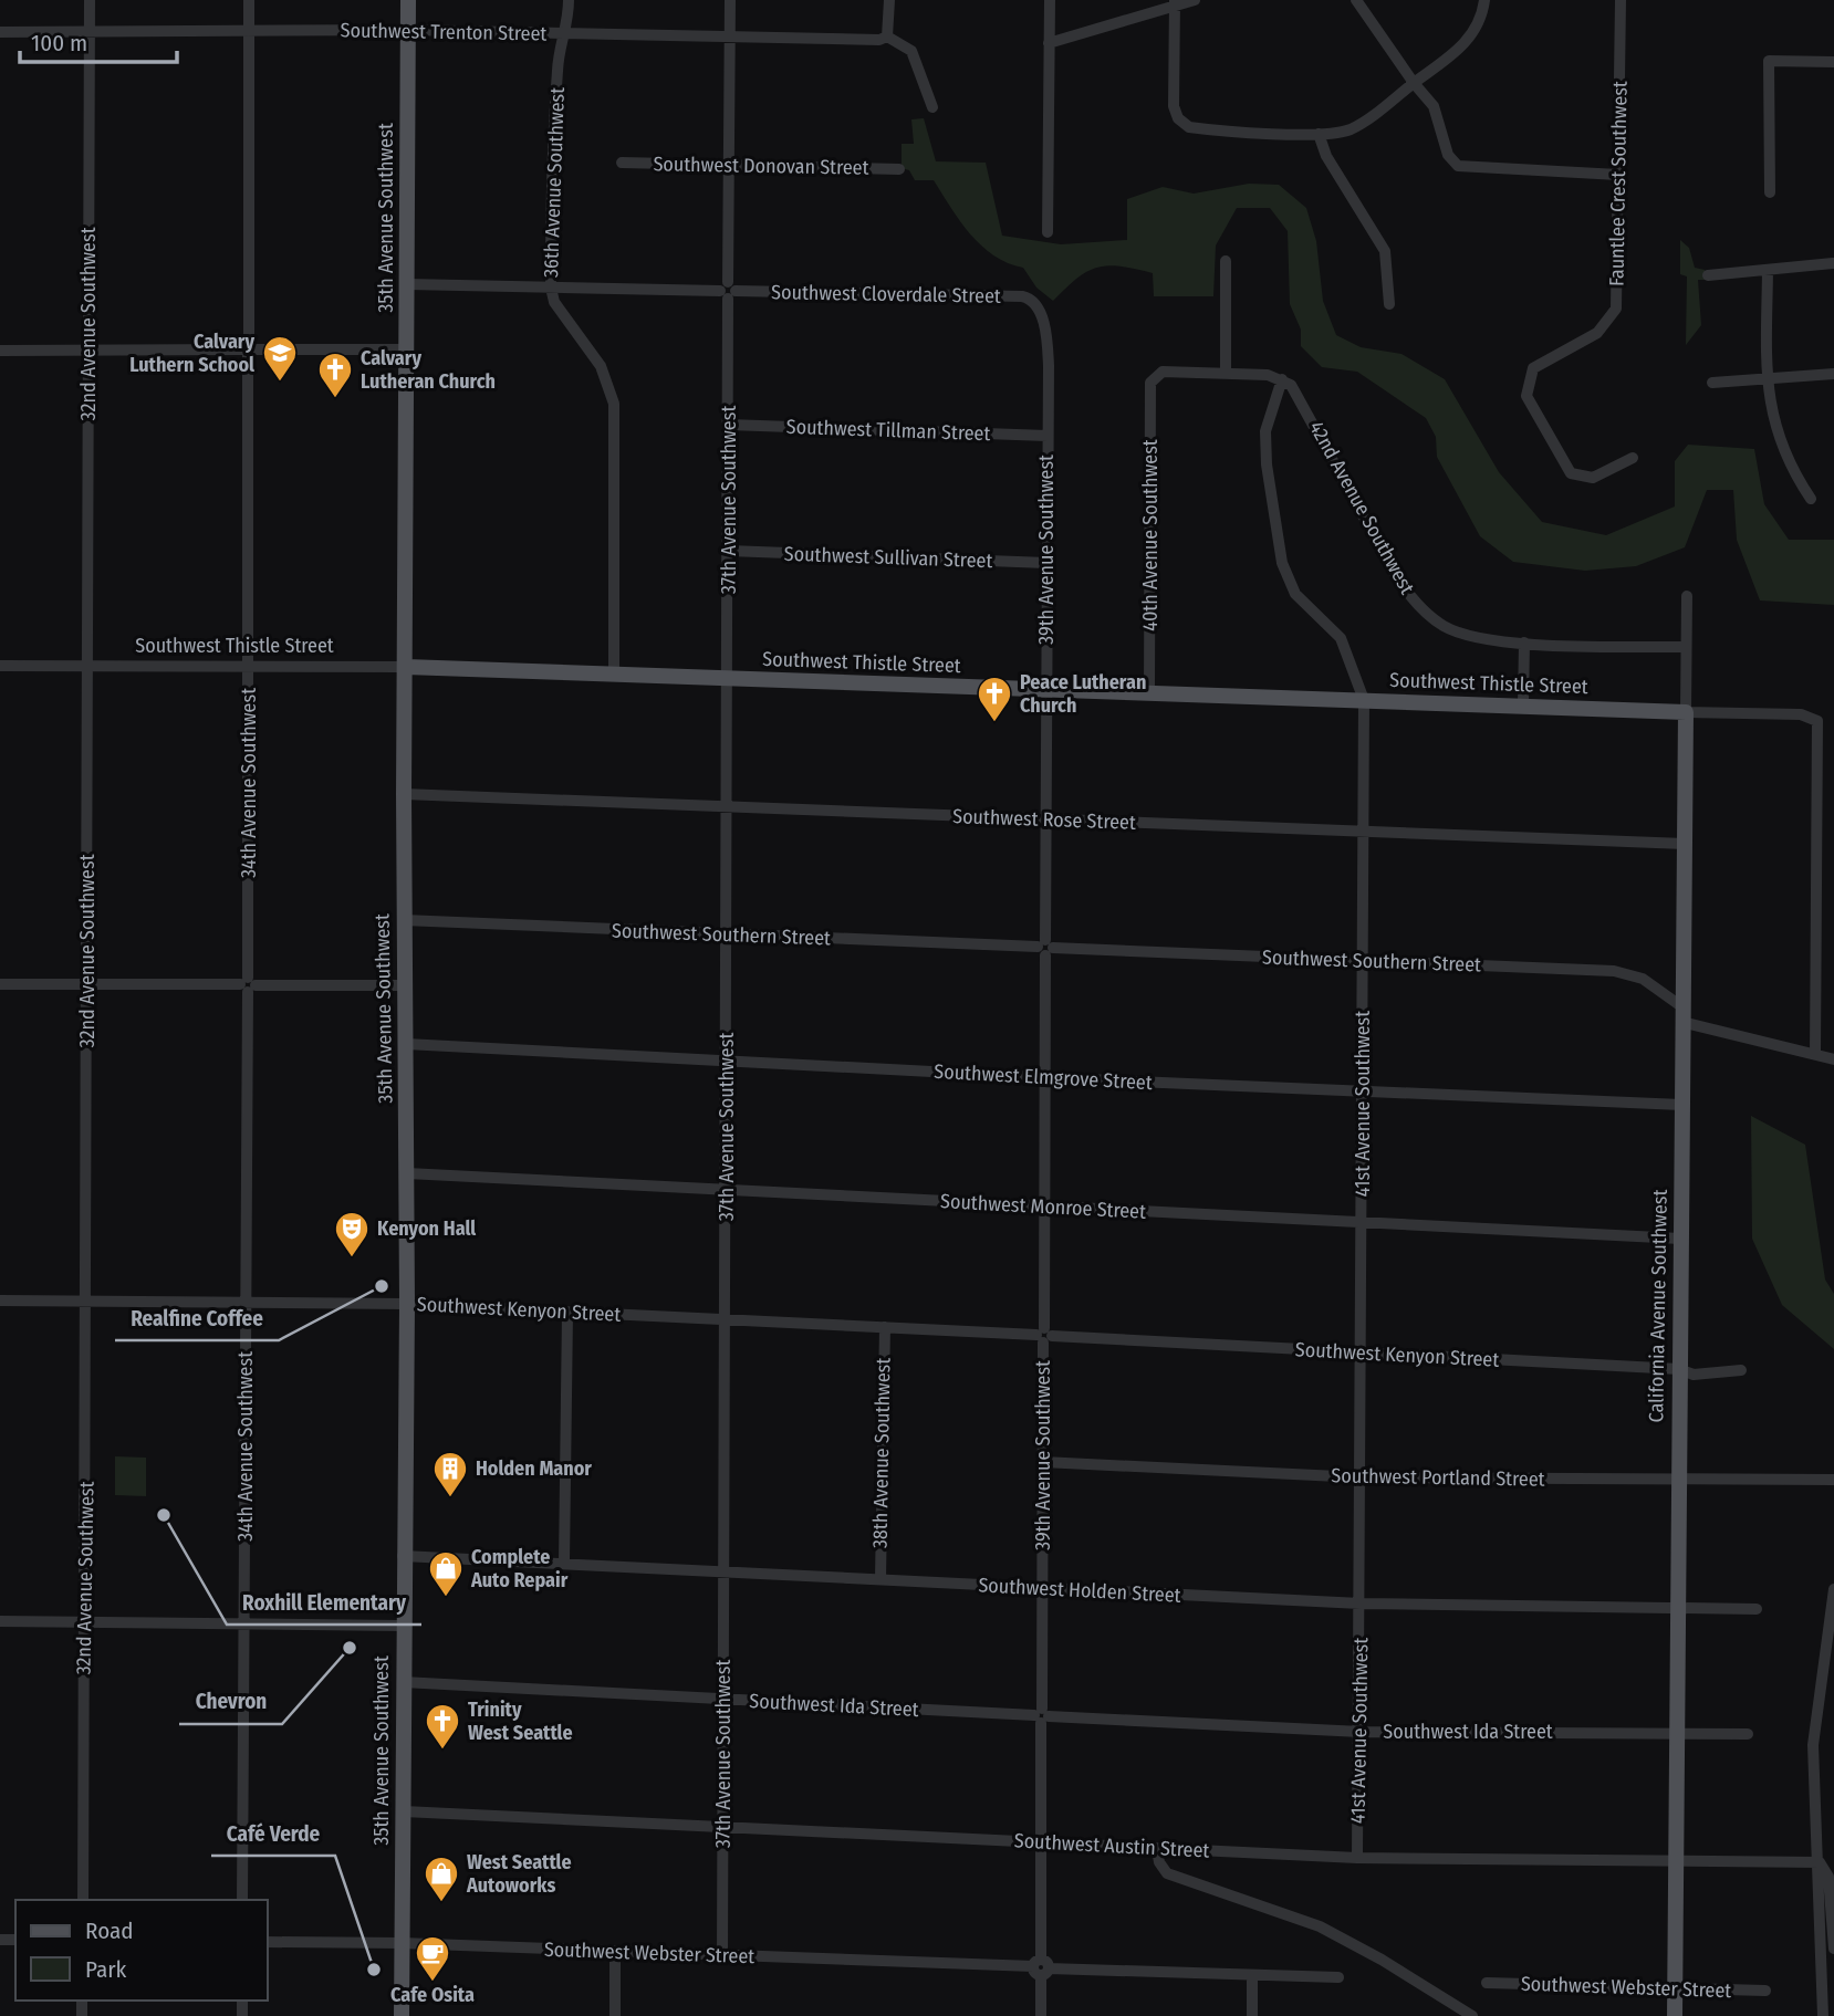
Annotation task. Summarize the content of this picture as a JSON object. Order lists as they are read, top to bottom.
{
  "streets": {
    "main road": ["35th Avenue Southwest", "Southwest Thistle Street", "California Avenue Southwest"],
    "street": [
      "Southwest Trenton Street",
      "Southwest Donovan Street",
      "36th Avenue Southwest",
      "Fauntlee Crest Southwest",
      "Southwest Cloverdale Street",
      "32nd Avenue Southwest",
      "Southwest Tillman Street",
      "37th Avenue Southwest",
      "42nd Avenue Southwest",
      "40th Avenue Southwest",
      "39th Avenue Southwest",
      "Southwest Sullivan Street",
      "34th Avenue Southwest",
      "Southwest Rose Street",
      "Southwest Southern Street",
      "Southwest Elmgrove Street",
      "41st Avenue Southwest",
      "Southwest Monroe Street",
      "Southwest Kenyon Street",
      "38th Avenue Southwest",
      "Southwest Portland Street",
      "Southwest Holden Street",
      "Southwest Ida Street",
      "Southwest Austin Street",
      "Southwest Webster Street"
    ]
  },
  "crossings": [
    ["Southwest Trenton Street", "36th Avenue Southwest"],
    ["Southwest Trenton Street", "35th Avenue Southwest"],
    ["Southwest Trenton Street", "32nd Avenue Southwest"],
    ["Southwest Trenton Street", "37th Avenue Southwest"],
    ["Southwest Trenton Street", "34th Avenue Southwest"],
    ["Southwest Donovan Street", "37th Avenue Southwest"],
    ["36th Avenue Southwest", "Southwest Cloverdale Street"],
    ["36th Avenue Southwest", "Southwest Thistle Street"],
    ["35th Avenue Southwest", "Southwest Cloverdale Street"],
    ["35th Avenue Southwest", "Southwest Thistle Street"],
    ["35th Avenue Southwest", "Southwest Rose Street"],
    ["35th Avenue Southwest", "Southwest Southern Street"],
    ["35th Avenue Southwest", "Southwest Elmgrove Street"],
    ["35th Avenue Southwest", "Southwest Monroe Street"],
    ["35th Avenue Southwest", "Southwest Kenyon Street"],
    ["35th Avenue Southwest", "Southwest Holden Street"],
    ["35th Avenue Southwest", "Southwest Ida Street"],
    ["35th Avenue Southwest", "Southwest Austin Street"],
    ["35th Avenue Southwest", "Southwest Webster Street"],
    ["Southwest Cloverdale Street", "37th Avenue Southwest"],
    ["Southwest Cloverdale Street", "39th Avenue Southwest"],
    ["32nd Avenue Southwest", "Southwest Thistle Street"],
    ["32nd Avenue Southwest", "Southwest Kenyon Street"],
    ["Southwest Tillman Street", "37th Avenue Southwest"],
    ["Southwest Tillman Street", "39th Avenue Southwest"],
    ["37th Avenue Southwest", "Southwest Sullivan Street"],
    ["37th Avenue Southwest", "Southwest Thistle Street"],
    ["37th Avenue Southwest", "Southwest Rose Street"],
    ["37th Avenue Southwest", "Southwest Southern Street"],
    ["37th Avenue Southwest", "Southwest Elmgrove Street"],
    ["37th Avenue Southwest", "Southwest Monroe Street"],
    ["37th Avenue Southwest", "Southwest Kenyon Street"],
    ["37th Avenue Southwest", "Southwest Holden Street"],
    ["37th Avenue Southwest", "Southwest Ida Street"],
    ["37th Avenue Southwest", "Southwest Austin Street"],
    ["37th Avenue Southwest", "Southwest Webster Street"],
    ["42nd Avenue Southwest", "41st Avenue Southwest"],
    ["40th Avenue Southwest", "Southwest Thistle Street"],
    ["39th Avenue Southwest", "Southwest Sullivan Street"],
    ["39th Avenue Southwest", "Southwest Thistle Street"],
    ["39th Avenue Southwest", "Southwest Rose Street"],
    ["39th Avenue Southwest", "Southwest Southern Street"],
    ["39th Avenue Southwest", "Southwest Elmgrove Street"],
    ["39th Avenue Southwest", "Southwest Monroe Street"],
    ["39th Avenue Southwest", "Southwest Kenyon Street"],
    ["39th Avenue Southwest", "Southwest Portland Street"],
    ["39th Avenue Southwest", "Southwest Holden Street"],
    ["39th Avenue Southwest", "Southwest Ida Street"],
    ["39th Avenue Southwest", "Southwest Austin Street"],
    ["39th Avenue Southwest", "Southwest Webster Street"],
    ["Southwest Thistle Street", "34th Avenue Southwest"],
    ["Southwest Thistle Street", "Southwest Southern Street"],
    ["Southwest Thistle Street", "41st Avenue Southwest"],
    ["Southwest Thistle Street", "California Avenue Southwest"],
    ["34th Avenue Southwest", "Southwest Kenyon Street"],
    ["Southwest Rose Street", "41st Avenue Southwest"],
    ["Southwest Rose Street", "California Avenue Southwest"],
    ["Southwest Southern Street", "41st Avenue Southwest"],
    ["Southwest Southern Street", "California Avenue Southwest"],
    ["Southwest Elmgrove Street", "41st Avenue Southwest"],
    ["Southwest Elmgrove Street", "California Avenue Southwest"],
    ["41st Avenue Southwest", "Southwest Monroe Street"],
    ["41st Avenue Southwest", "Southwest Kenyon Street"],
    ["41st Avenue Southwest", "Southwest Portland Street"],
    ["41st Avenue Southwest", "Southwest Holden Street"],
    ["41st Avenue Southwest", "Southwest Ida Street"],
    ["41st Avenue Southwest", "Southwest Austin Street"],
    ["Southwest Monroe Street", "California Avenue Southwest"],
    ["California Avenue Southwest", "Southwest Kenyon Street"],
    ["California Avenue Southwest", "Southwest Portland Street"],
    ["California Avenue Southwest", "Southwest Holden Street"],
    ["California Avenue Southwest", "Southwest Ida Street"],
    ["California Avenue Southwest", "Southwest Austin Street"],
    ["California Avenue Southwest", "Southwest Webster Street"],
    ["Southwest Kenyon Street", "38th Avenue Southwest"],
    ["38th Avenue Southwest", "Southwest Holden Street"]
  ],
  "places": {
    "school or university": ["Calvary Luthern School"],
    "church": ["Calvary Lutheran Church", "Peace Lutheran Church", "Trinity West Seattle"],
    "theatre": ["Kenyon Hall"],
    "other": [
      "Realfine Coffee",
      "Roxhill Elementary",
      "Chevron",
      "Café Verde"
    ],
    "building": ["Holden Manor"],
    "shop": ["Complete Auto Repair", "West Seattle Autoworks"],
    "cafe": ["Cafe Osita"]
  },
  "legend": ["Road", "Park"],
  "scale_bar": "100 m"
}
